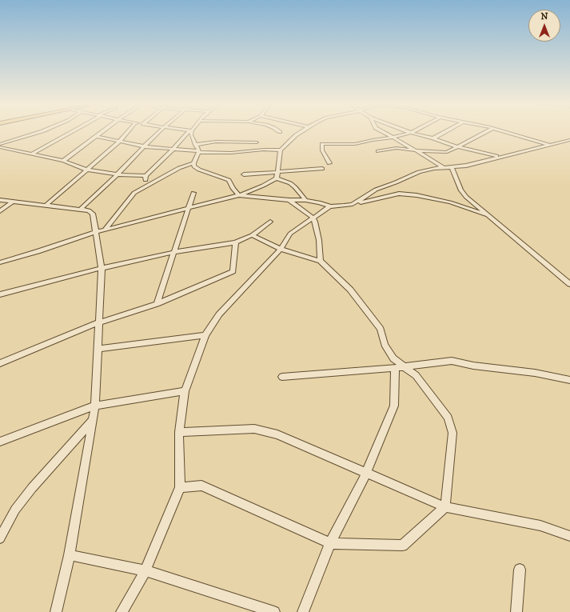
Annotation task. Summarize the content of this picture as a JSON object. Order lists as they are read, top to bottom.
{
  "north": "top"
}
